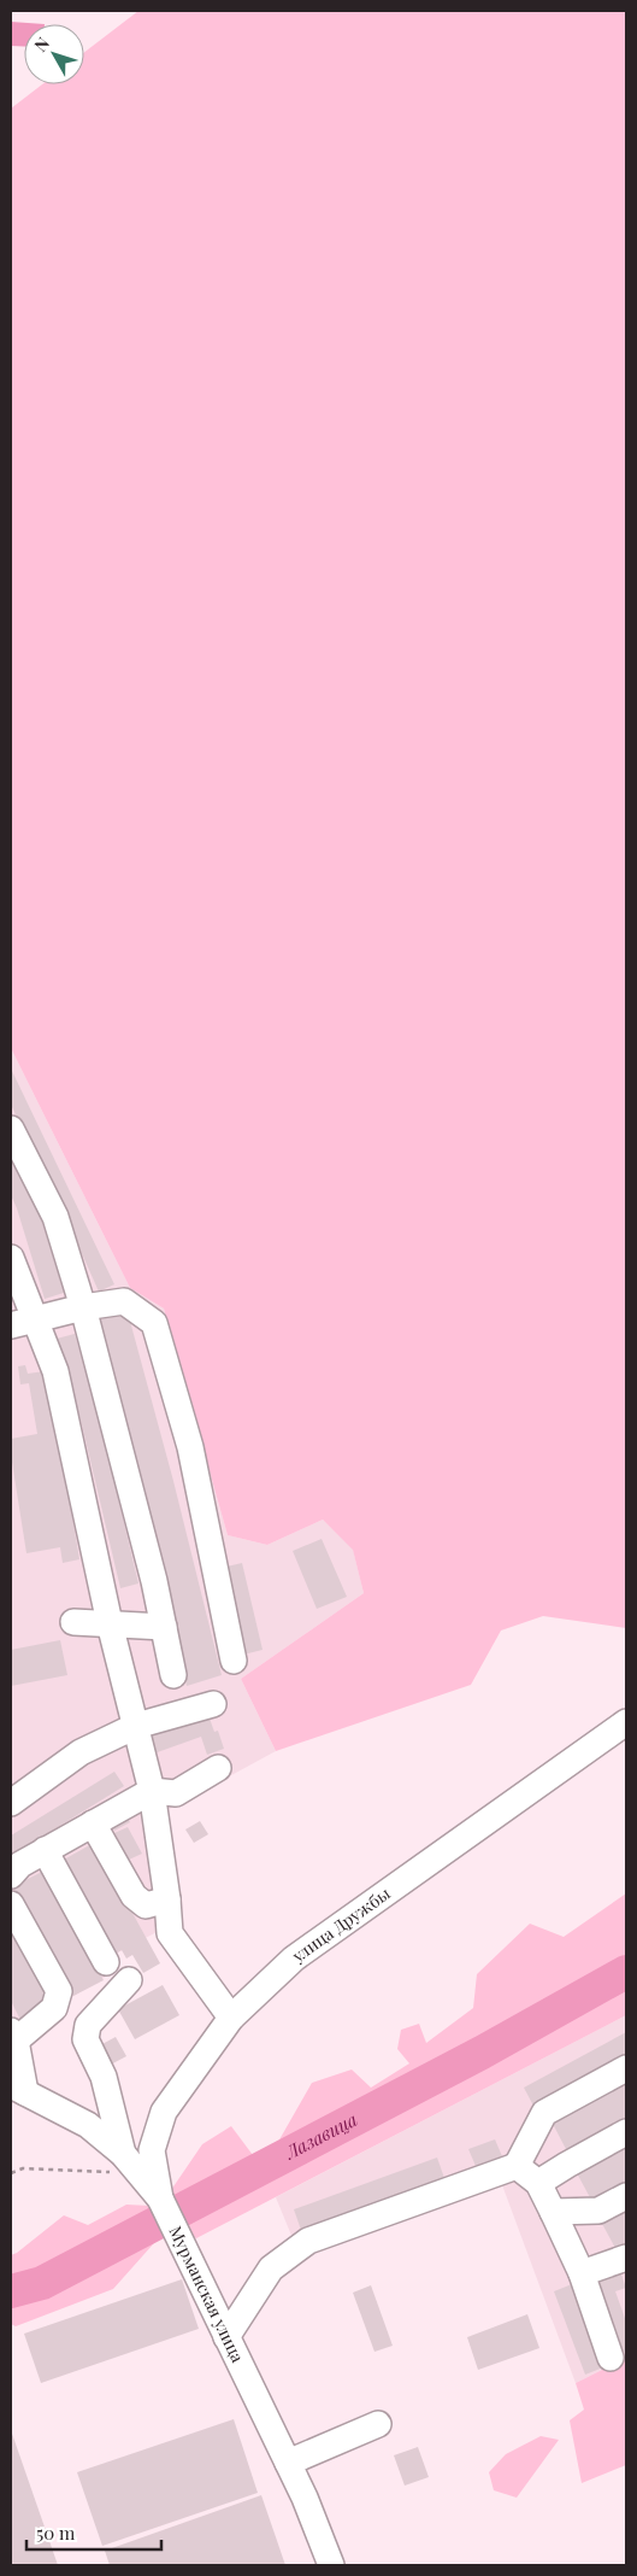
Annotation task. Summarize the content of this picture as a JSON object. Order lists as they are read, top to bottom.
{
  "streets": {
    "street": ["улица Дружбы", "Мурманская улица"]
  },
  "crossings": [
    ["улица Дружбы", "Мурманская улица"]
  ],
  "water": ["Лазавица"],
  "scale_bar": "50 m",
  "north": "top left"
}
